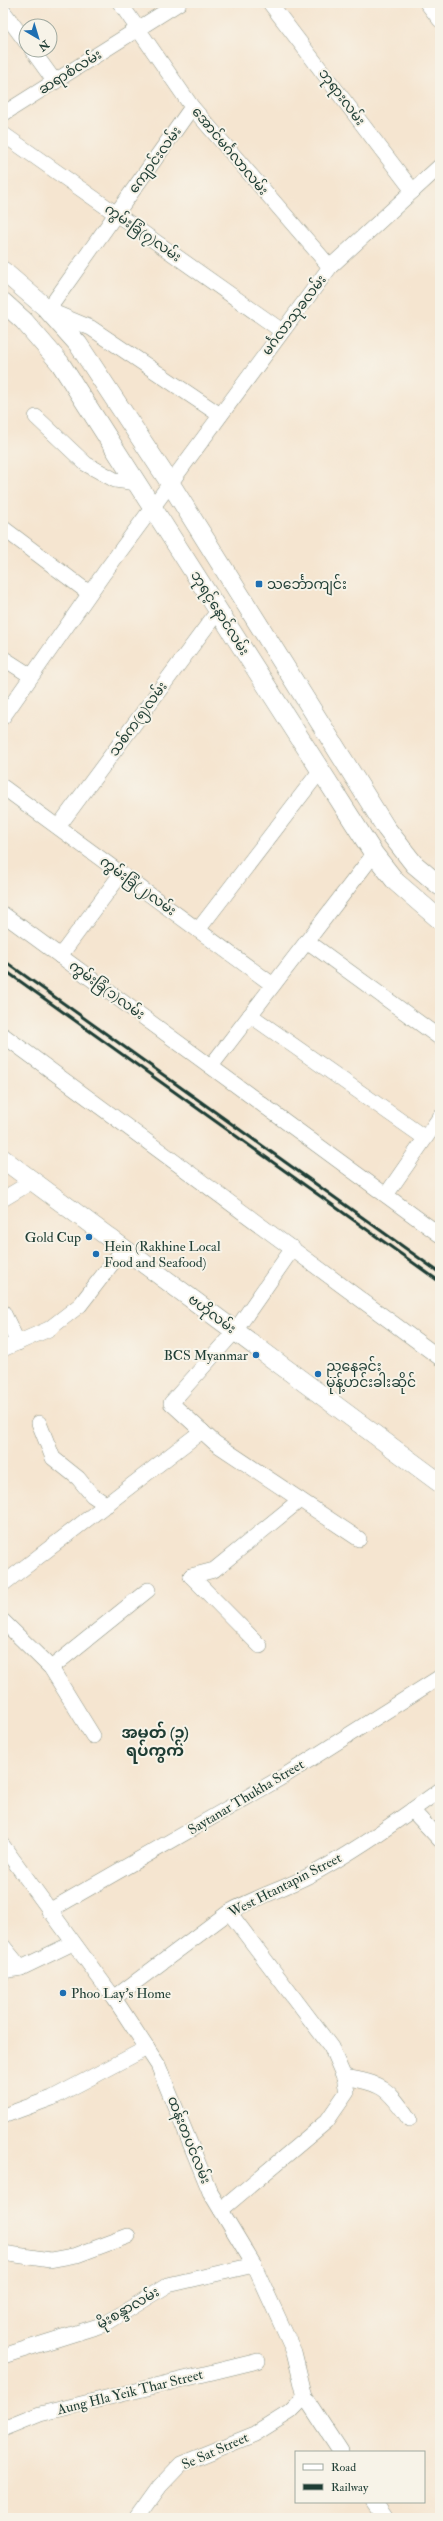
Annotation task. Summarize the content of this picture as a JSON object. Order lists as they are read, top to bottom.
{
  "streets": {
    "main road": ["ဘုရင့်နောင်လမ်း", "ဗဟိုလမ်း"],
    "street": [
      "ဆရာစံလမ်း",
      "ဘုရားလမ်း",
      "အောင်မင်္ဂလာလမ်း",
      "ကျောင်းလမ်း",
      "ကွမ်းခြံ(၇)လမ်း",
      "မင်္ဂလာသုခလမ်း",
      "သစ်က(၅)လမ်း",
      "ကွမ်းခြံ(၂)လမ်း",
      "ကွမ်းခြံ(၁)လမ်း",
      "Saytanar Thukha Street",
      "West Htantapin Street",
      "ထန်းတပင်လမ်း",
      "မိုးစန္ဒာလမ်း",
      "Aung Hla Yeik Thar Street",
      "Se Sat Street"
    ]
  },
  "crossings": [
    ["ဆရာစံလမ်း", "အောင်မင်္ဂလာလမ်း"],
    ["ဘုရားလမ်း", "မင်္ဂလာသုခလမ်း"],
    ["အောင်မင်္ဂလာလမ်း", "ကျောင်းလမ်း"],
    ["အောင်မင်္ဂလာလမ်း", "မင်္ဂလာသုခလမ်း"],
    ["ကျောင်းလမ်း", "ကွမ်းခြံ(၇)လမ်း"],
    ["ကျောင်းလမ်း", "ဘုရင့်နောင်လမ်း"],
    ["ကွမ်းခြံ(၇)လမ်း", "မင်္ဂလာသုခလမ်း"],
    ["မင်္ဂလာသုခလမ်း", "ဘုရင့်နောင်လမ်း"],
    ["ဘုရင့်နောင်လမ်း", "သစ်က(၅)လမ်း"],
    ["သစ်က(၅)လမ်း", "ကွမ်းခြံ(၂)လမ်း"],
    ["Saytanar Thukha Street", "ထန်းတပင်လမ်း"],
    ["West Htantapin Street", "ထန်းတပင်လမ်း"],
    ["ထန်းတပင်လမ်း", "မိုးစန္ဒာလမ်း"],
    ["ထန်းတပင်လမ်း", "Se Sat Street"]
  ],
  "districts": ["အမှတ် (၃) ရပ်ကွက်"],
  "places": {
    "transit": ["သင်္ဘောကျင်း"],
    "other": [
      "Gold Cup",
      "Hein (Rakhine Local Food and Seafood)",
      "BCS Myanmar",
      "ညနေခင်း မုန့်ဟင်းခါးဆိုင်",
      "Phoo Lay's Home"
    ]
  },
  "legend": ["Road", "Railway"],
  "north": "bottom right"
}
